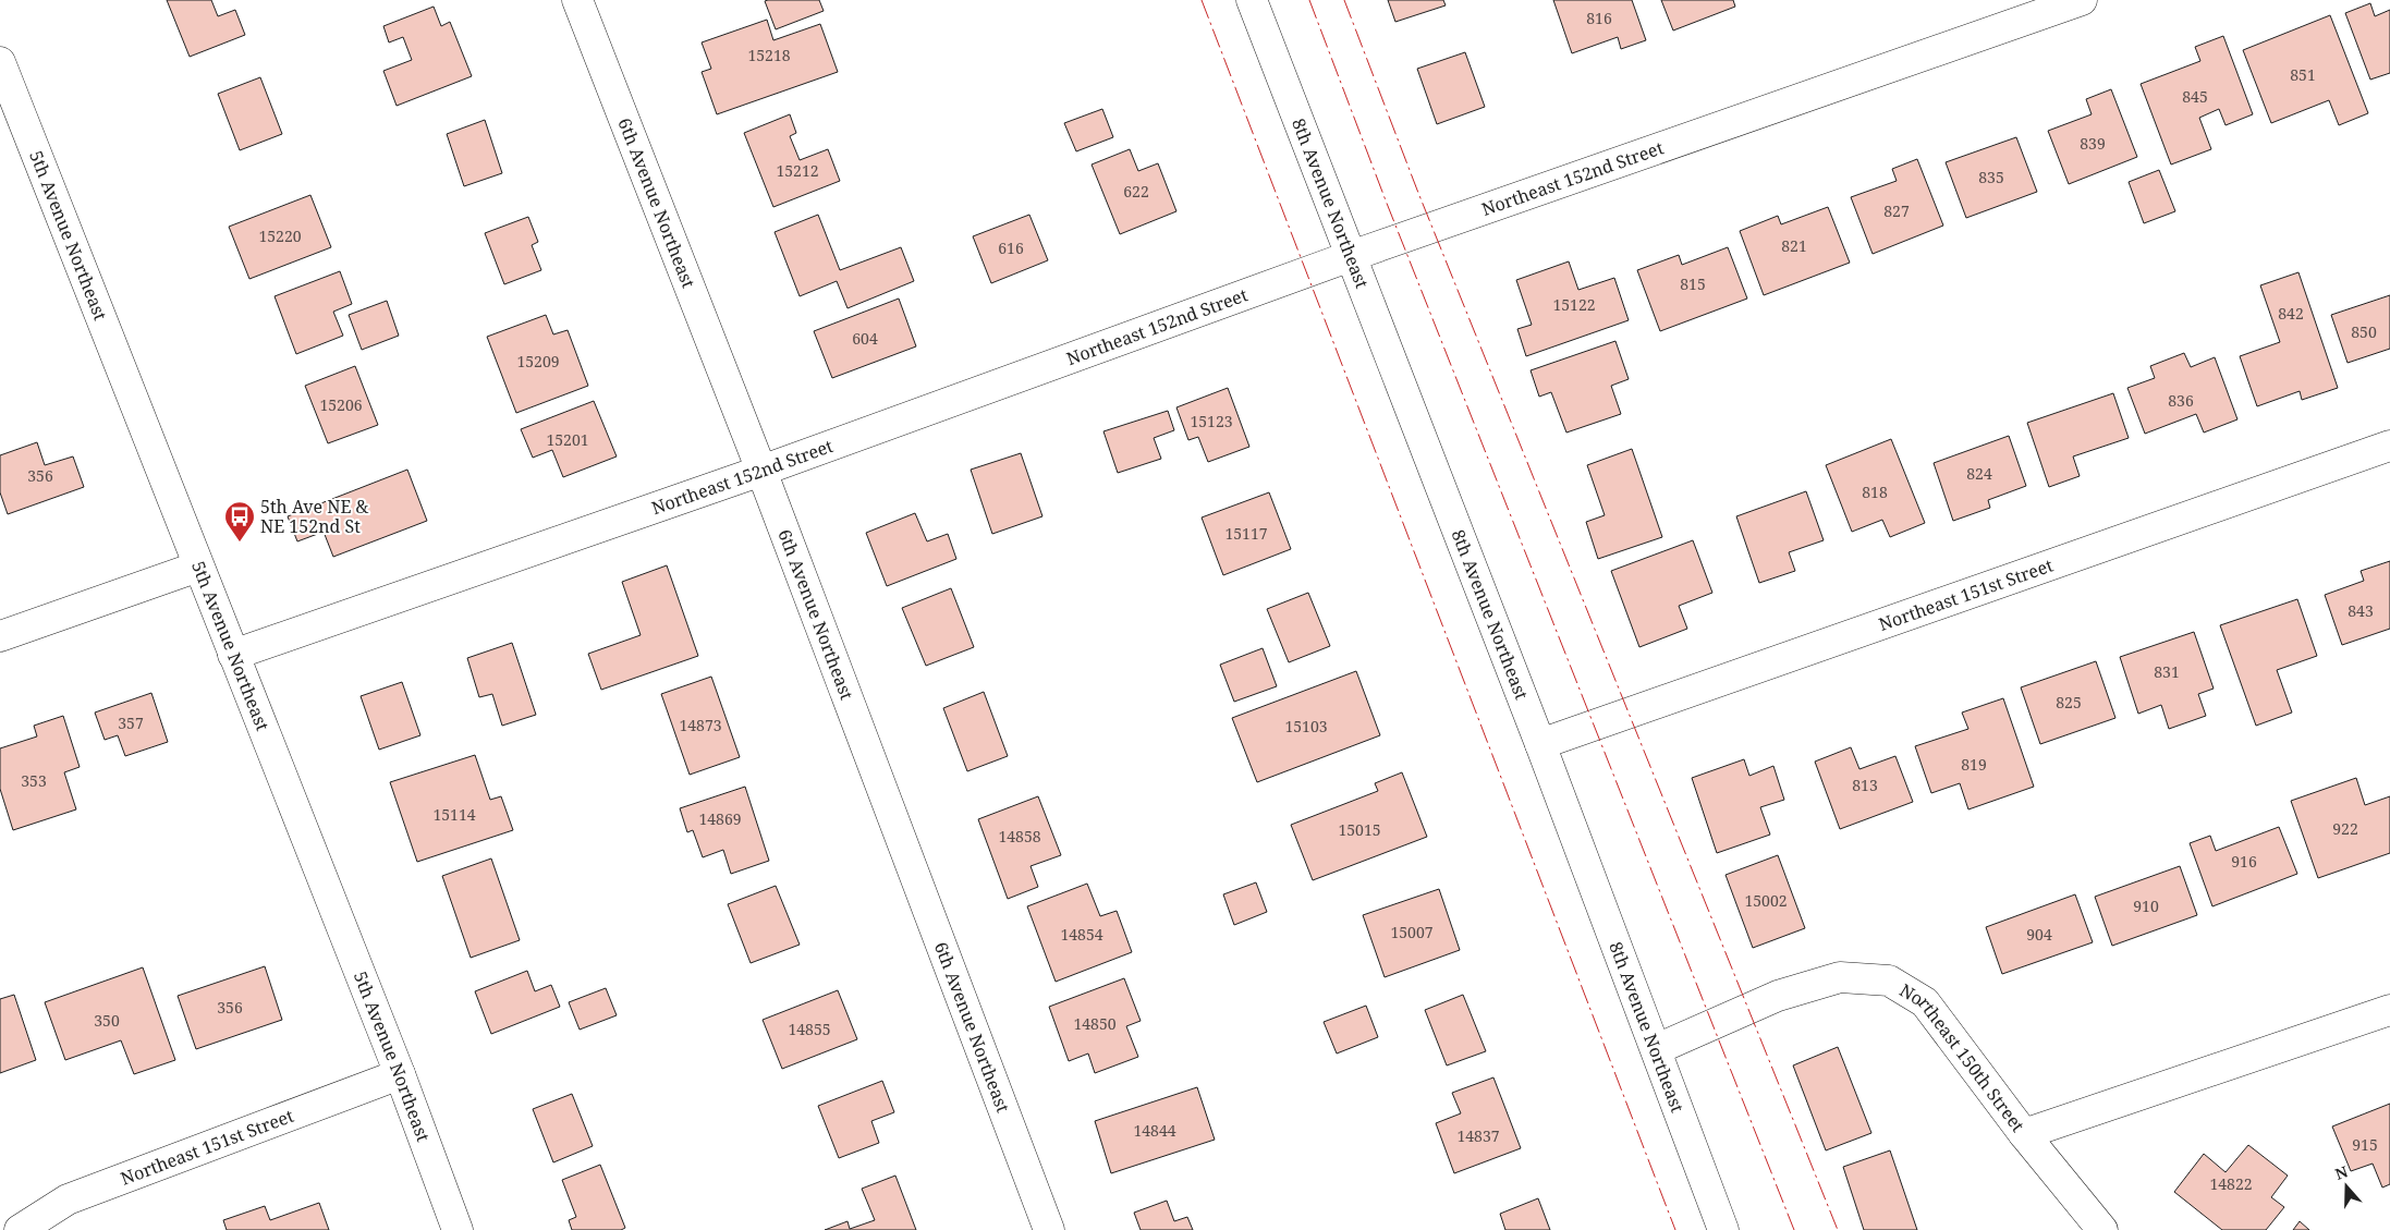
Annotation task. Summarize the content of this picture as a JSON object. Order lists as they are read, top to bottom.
{
  "streets": {
    "street": [
      "Northeast 152nd Street",
      "6th Avenue Northeast",
      "8th Avenue Northeast",
      "5th Avenue Northeast",
      "Northeast 151st Street",
      "Northeast 150th Street"
    ]
  },
  "crossings": [
    ["Northeast 152nd Street", "6th Avenue Northeast"],
    ["Northeast 152nd Street", "8th Avenue Northeast"],
    ["Northeast 152nd Street", "5th Avenue Northeast"],
    ["8th Avenue Northeast", "Northeast 151st Street"],
    ["8th Avenue Northeast", "Northeast 150th Street"],
    ["5th Avenue Northeast", "Northeast 151st Street"]
  ],
  "places": {
    "bus stop": ["5th Ave NE & NE 152nd St"]
  },
  "house_numbers": [
    "816",
    "15218",
    "851",
    "845",
    "839",
    "15212",
    "835",
    "622",
    "827",
    "15220",
    "821",
    "616",
    "815",
    "15122",
    "842",
    "850",
    "604",
    "15209",
    "836",
    "15206",
    "15123",
    "15201",
    "824",
    "356",
    "818",
    "15117",
    "843",
    "831",
    "825",
    "357",
    "14873",
    "15103",
    "819",
    "353",
    "813",
    "15114",
    "14869",
    "922",
    "15015",
    "14858",
    "916",
    "15002",
    "910",
    "15007",
    "14854",
    "904",
    "356",
    "350",
    "14850",
    "14855",
    "14844",
    "14837",
    "915",
    "14822"
  ],
  "north": "top"
}
